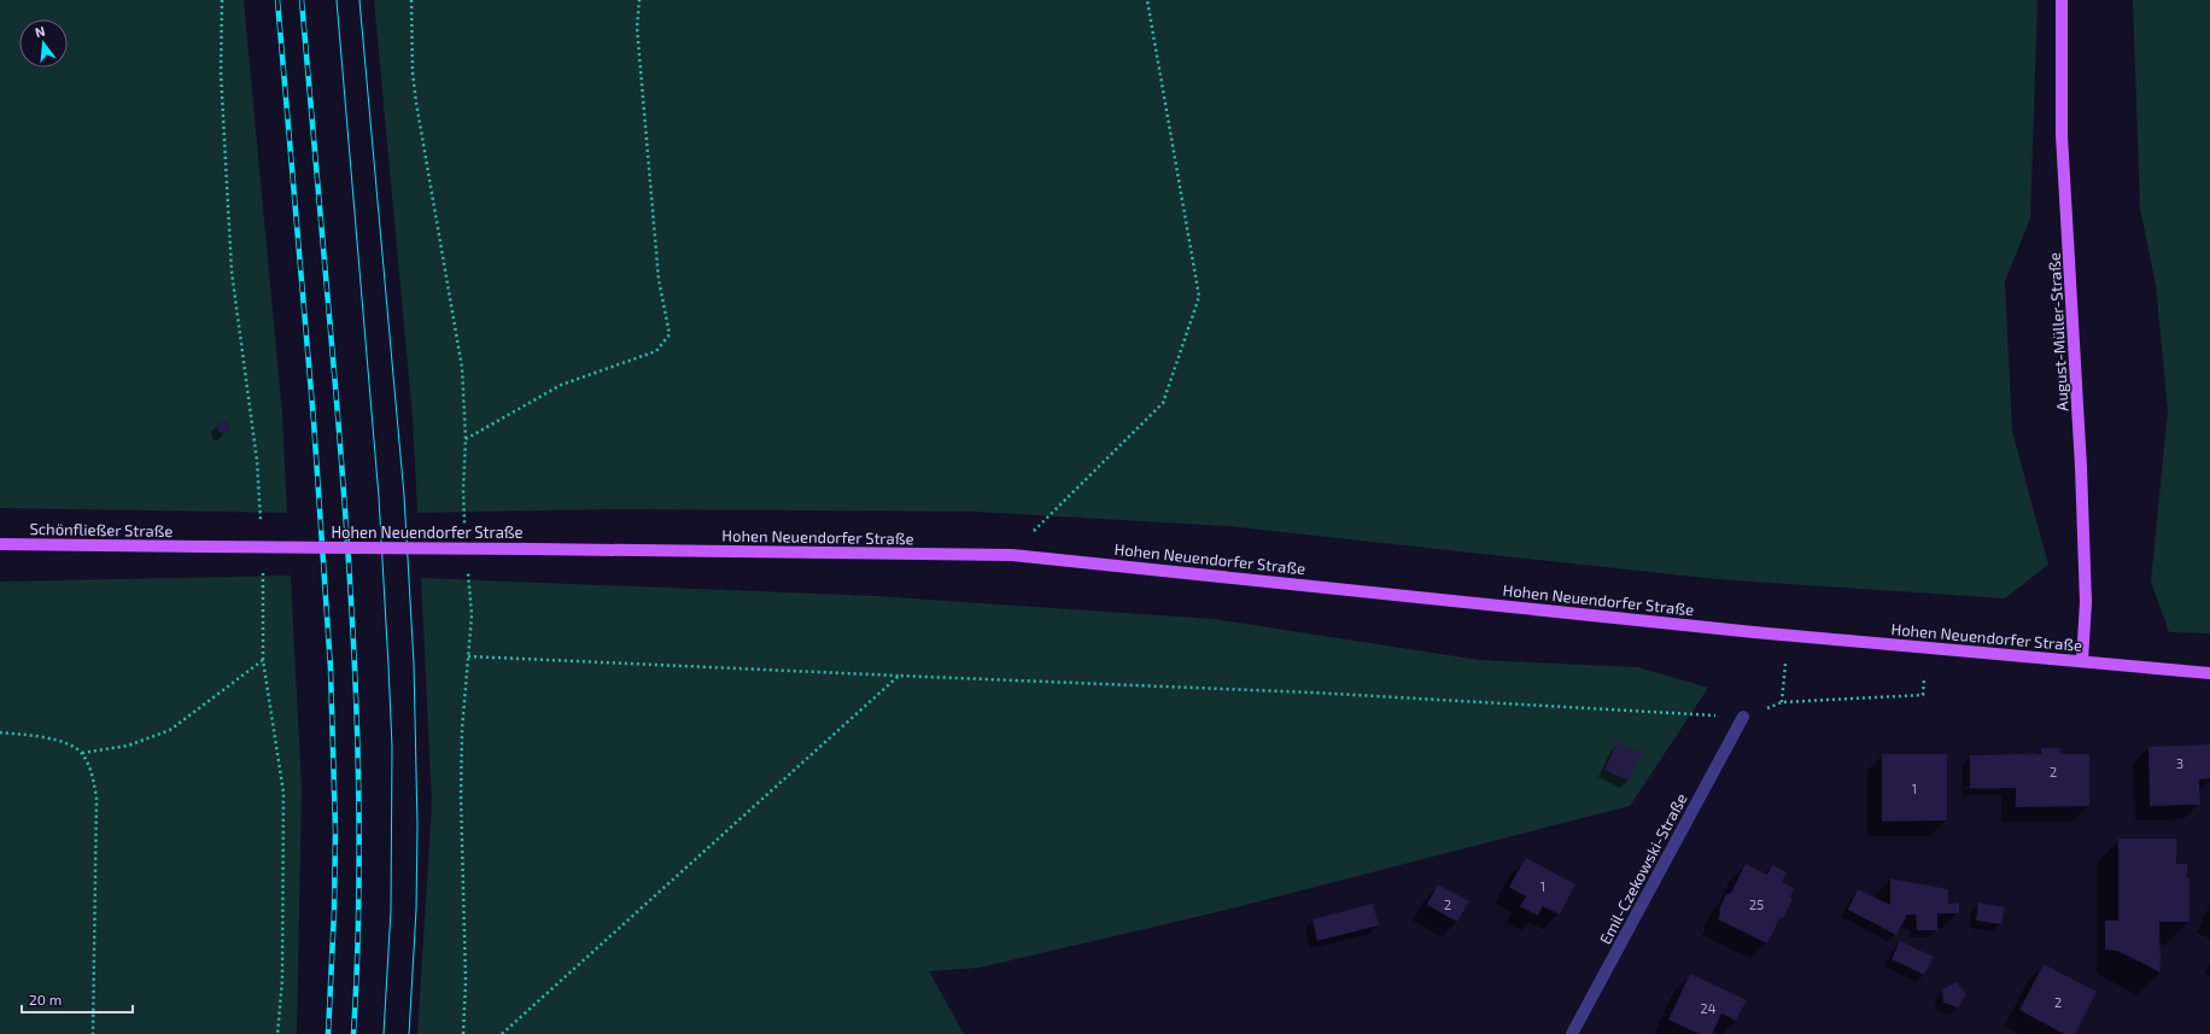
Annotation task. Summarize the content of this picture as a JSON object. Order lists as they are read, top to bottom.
{
  "streets": {
    "main road": ["August-Müller-Straße", "Schönfließer Straße", "Hohen Neuendorfer Straße"],
    "street": ["Emil-Czekowski-Straße"]
  },
  "crossings": [
    ["August-Müller-Straße", "Hohen Neuendorfer Straße"],
    ["Schönfließer Straße", "Hohen Neuendorfer Straße"]
  ],
  "house_numbers": [
    "3",
    "2",
    "1",
    "1",
    "2",
    "25",
    "2",
    "24"
  ],
  "scale_bar": "20 m",
  "north": "top"
}
